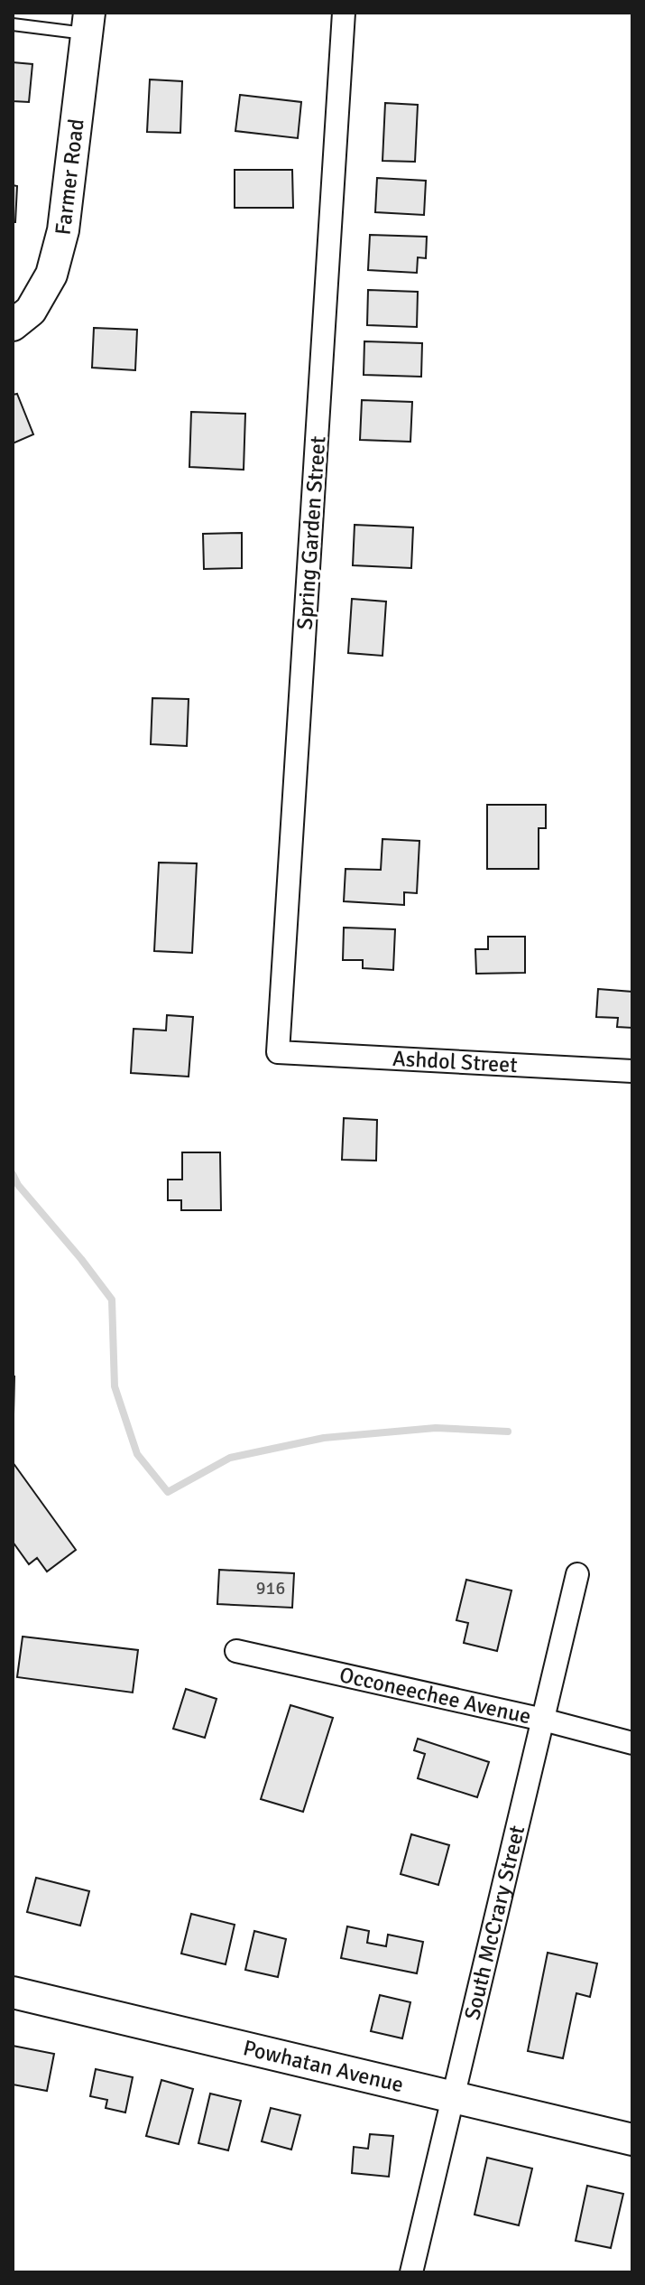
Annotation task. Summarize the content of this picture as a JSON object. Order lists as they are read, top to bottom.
{
  "streets": {
    "street": [
      "Farmer Road",
      "Spring Garden Street",
      "Ashdol Street",
      "Occoneechee Avenue",
      "South McCrary Street",
      "Powhatan Avenue"
    ]
  },
  "crossings": [
    ["Spring Garden Street", "Ashdol Street"],
    ["Occoneechee Avenue", "South McCrary Street"],
    ["South McCrary Street", "Powhatan Avenue"]
  ],
  "house_numbers": ["916"]
}
